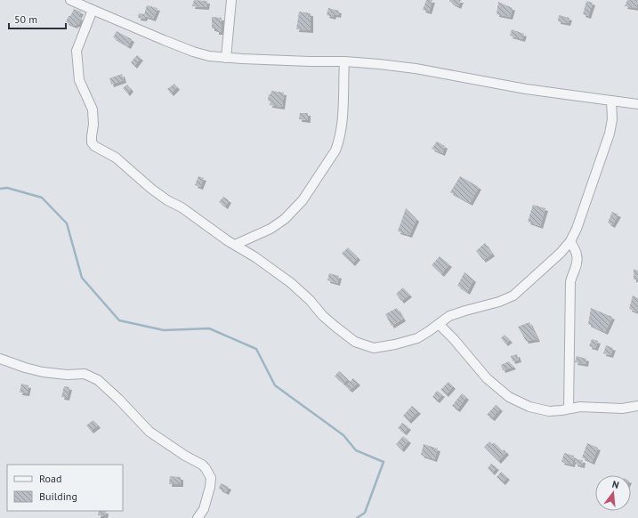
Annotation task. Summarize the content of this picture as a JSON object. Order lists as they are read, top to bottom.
{
  "legend": ["Road", "Building"],
  "scale_bar": "50 m",
  "north": "top"
}
